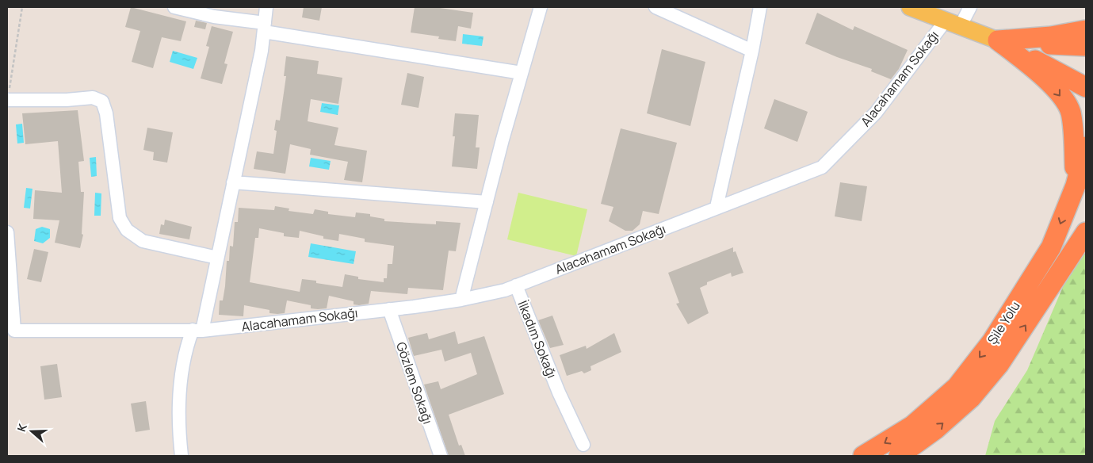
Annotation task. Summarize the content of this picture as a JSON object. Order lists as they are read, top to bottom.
{
  "streets": {
    "highway": ["Şile Yolu"],
    "street": ["Alacahamam Sokağı", "İlkadım Sokağı", "Gözlem Sokağı"]
  },
  "crossings": [
    ["Alacahamam Sokağı", "İlkadım Sokağı"],
    ["Alacahamam Sokağı", "Gözlem Sokağı"]
  ],
  "north": "left"
}
